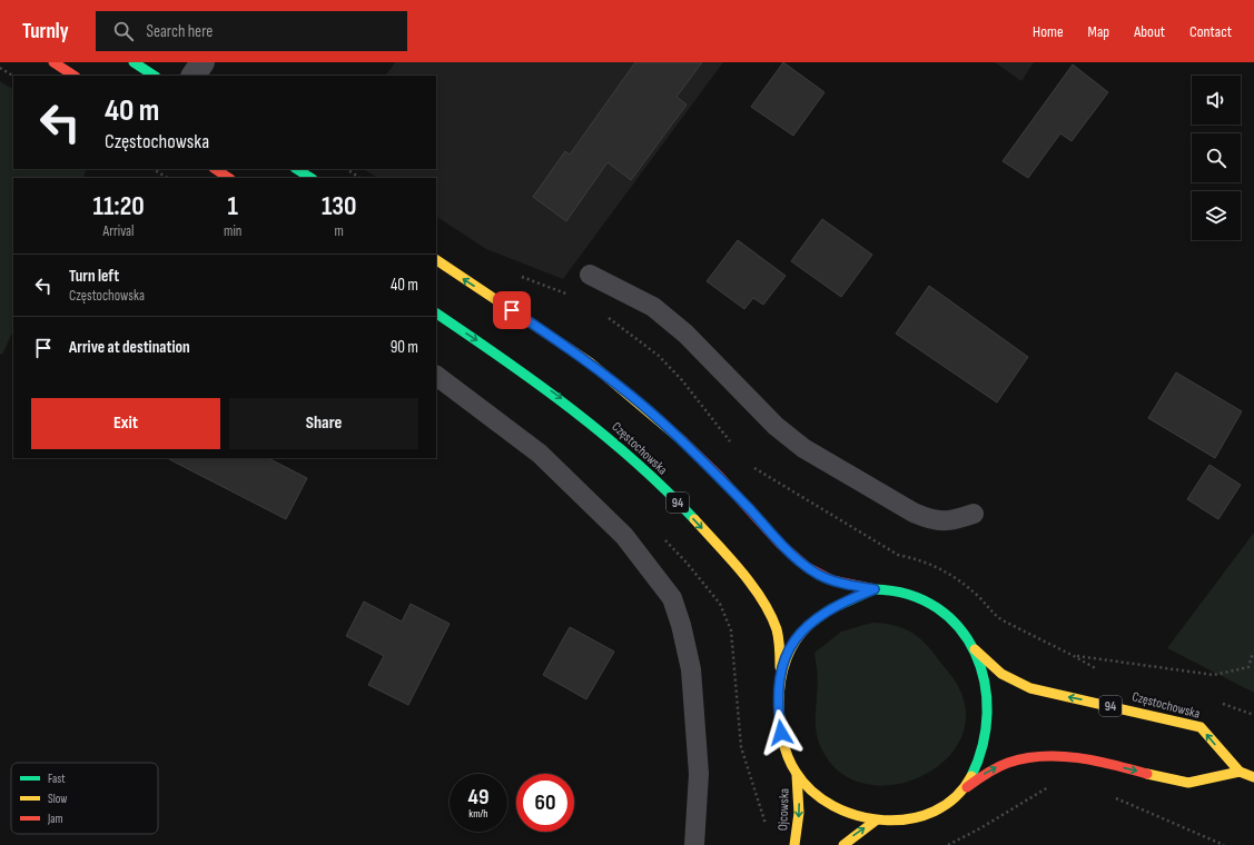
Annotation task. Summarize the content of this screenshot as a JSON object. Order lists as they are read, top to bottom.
{
  "streets": {
    "main road": ["Częstochowska", "94", "Ojcowska"]
  },
  "crossings": [
    ["Częstochowska", "94"],
    ["94", "Ojcowska"]
  ],
  "one_way": ["Ojcowska"],
  "legend": ["Fast", "Slow", "Jam"],
  "page": {
    "header": "Turnly",
    "search": "Search here",
    "nav": [
      "Home",
      "Map",
      "About",
      "Contact"
    ],
    "turn": ["40 m", "Częstochowska"],
    "eta": [
      "11:20",
      "Arrival",
      "1",
      "min",
      "130",
      "m"
    ],
    "list": [
      {
        "name": "Turn left",
        "note": "Częstochowska",
        "value": "40 m"
      },
      {
        "name": "Arrive at destination",
        "value": "90 m"
      }
    ],
    "buttons": ["Exit", "Share"],
    "speed": "49 km/h",
    "limit": "60"
  }
}
